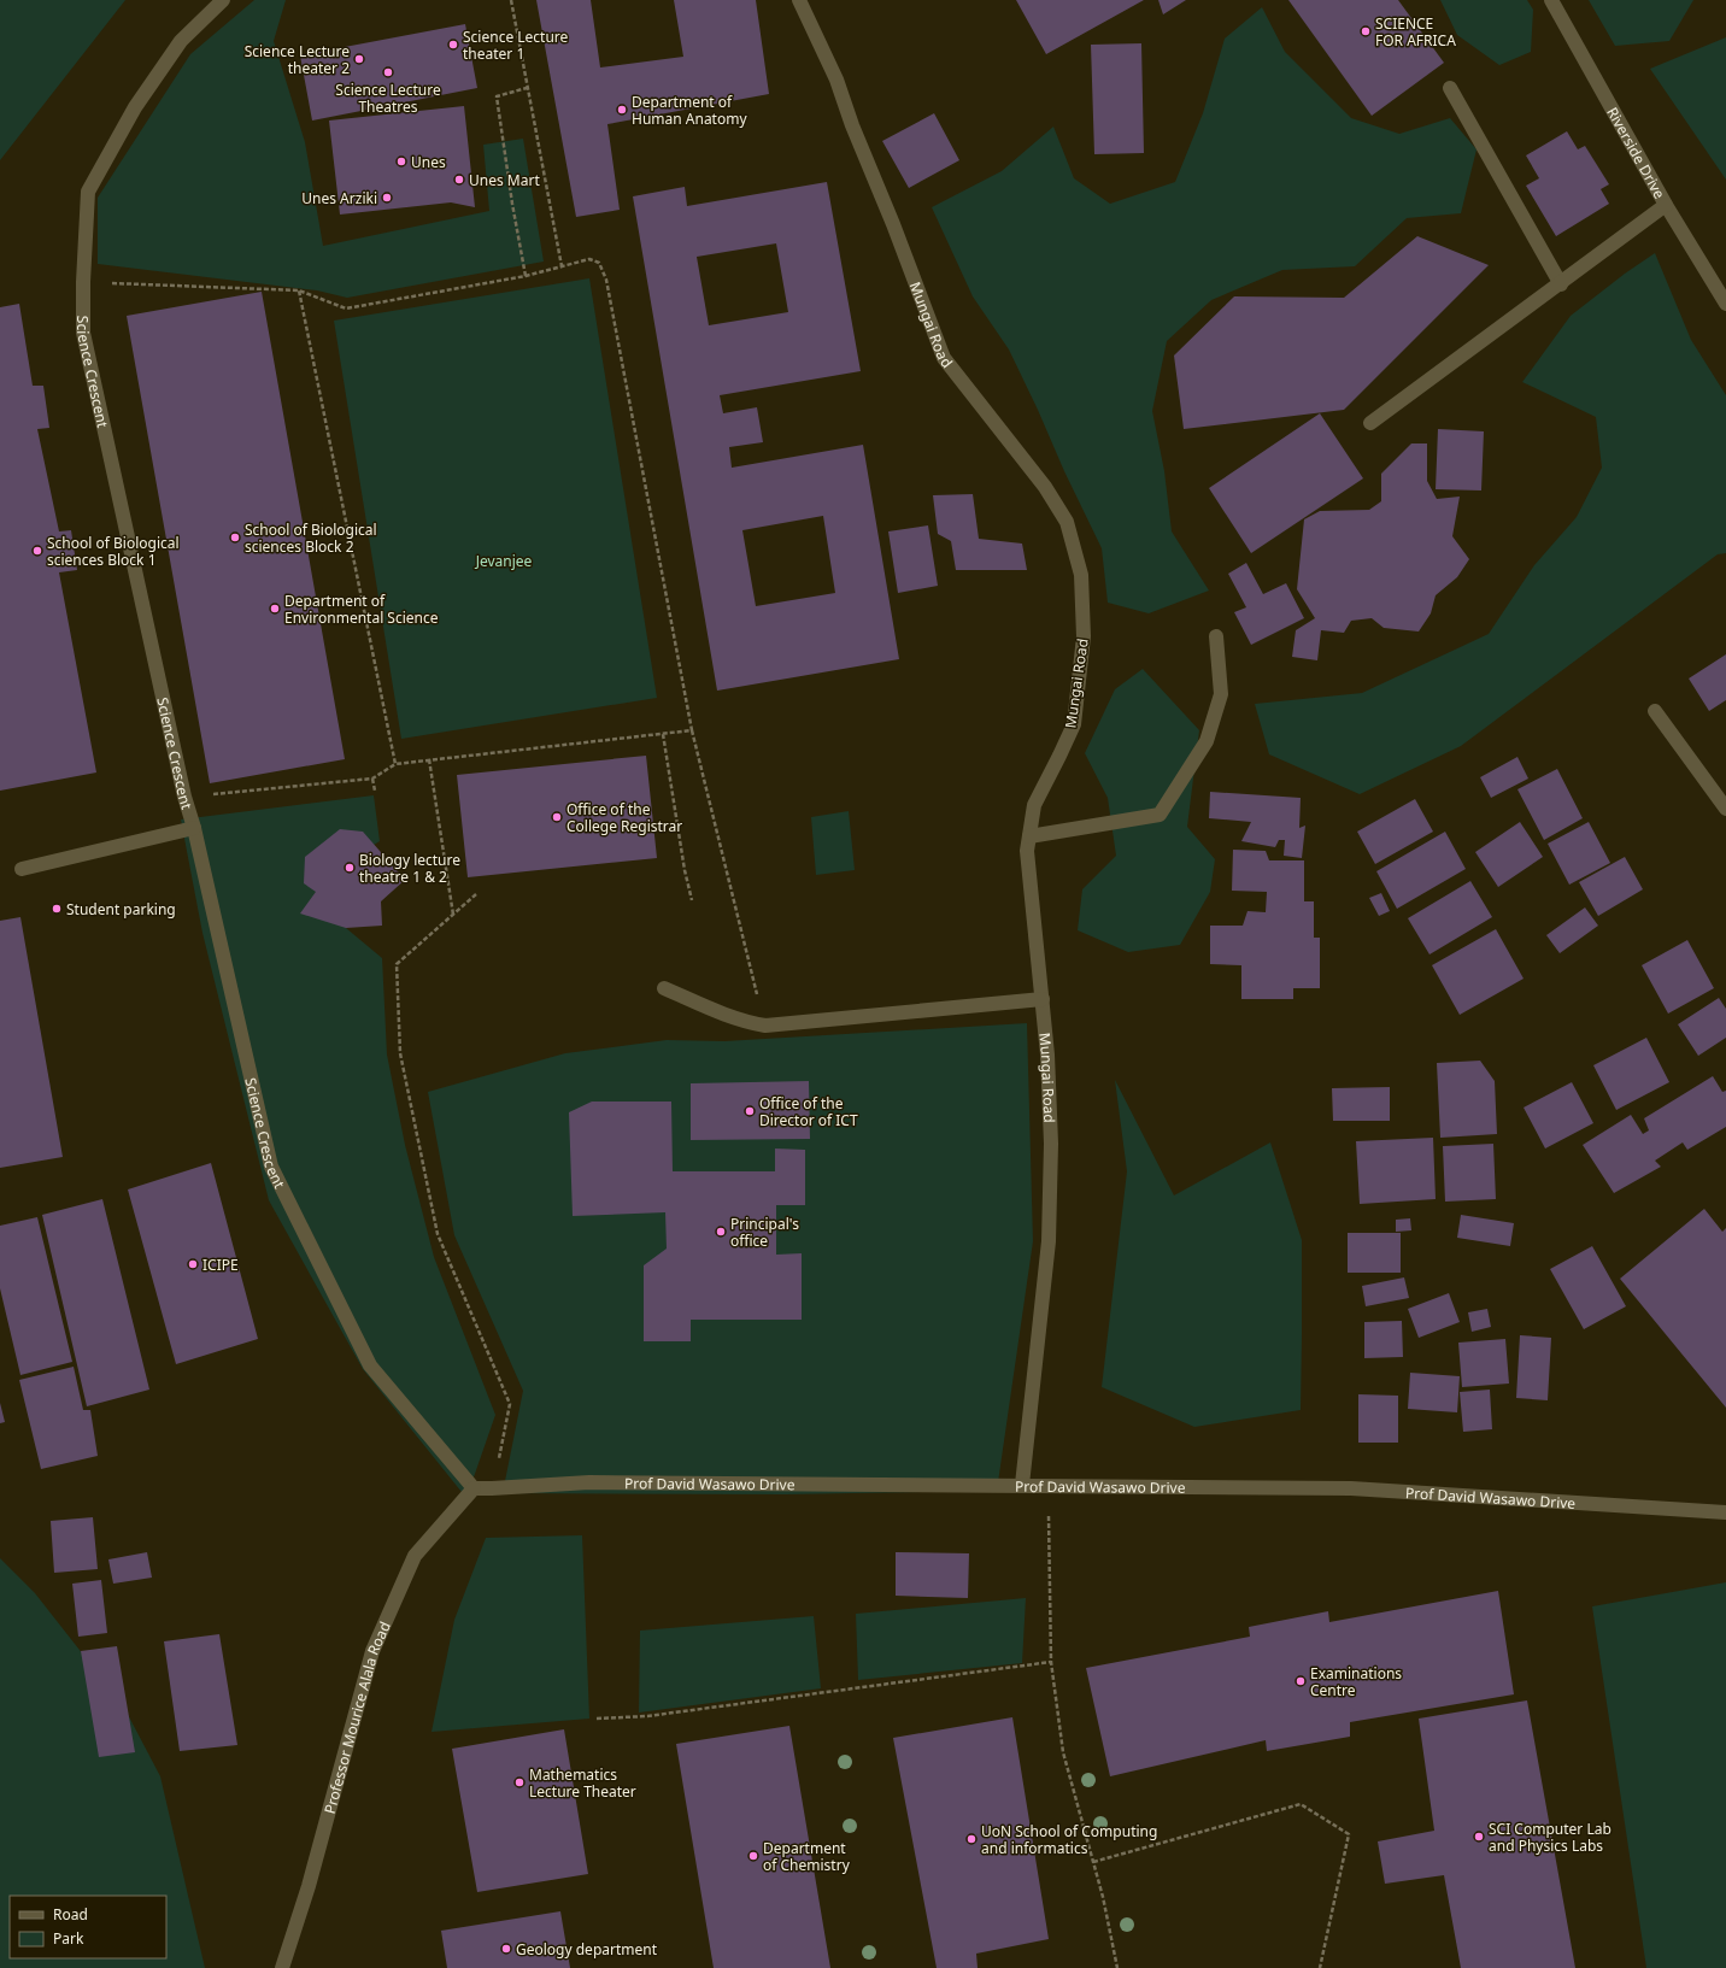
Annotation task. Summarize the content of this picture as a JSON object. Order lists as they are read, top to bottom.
{
  "streets": {
    "street": [
      "Riverside Drive",
      "Mungai Road",
      "Science Crescent",
      "Prof David Wasawo Drive",
      "Professor Mourice Alala Road"
    ]
  },
  "crossings": [
    ["Mungai Road", "Prof David Wasawo Drive"],
    ["Science Crescent", "Prof David Wasawo Drive"],
    ["Science Crescent", "Professor Mourice Alala Road"],
    ["Prof David Wasawo Drive", "Professor Mourice Alala Road"]
  ],
  "parks": ["Jevanjee"],
  "places": [
    "SCIENCE FOR AFRICA",
    "Science Lecture theater 1",
    "Science Lecture theater 2",
    "Science Lecture Theatres",
    "Department of Human Anatomy",
    "Unes",
    "Unes Mart",
    "Unes Arziki",
    "School of Biological sciences Block 2",
    "School of Biological sciences Block 1",
    "Department of Environmental Science",
    "Office of the College Registrar",
    "Biology lecture theatre 1 & 2",
    "Student parking",
    "Office of the Director of ICT",
    "Principal's office",
    "ICIPE",
    "Examinations Centre",
    "Mathematics Lecture Theater",
    "SCI Computer Lab and Physics Labs",
    "UoN School of Computing and informatics",
    "Department of Chemistry",
    "Geology department"
  ],
  "legend": ["Road", "Park"]
}
